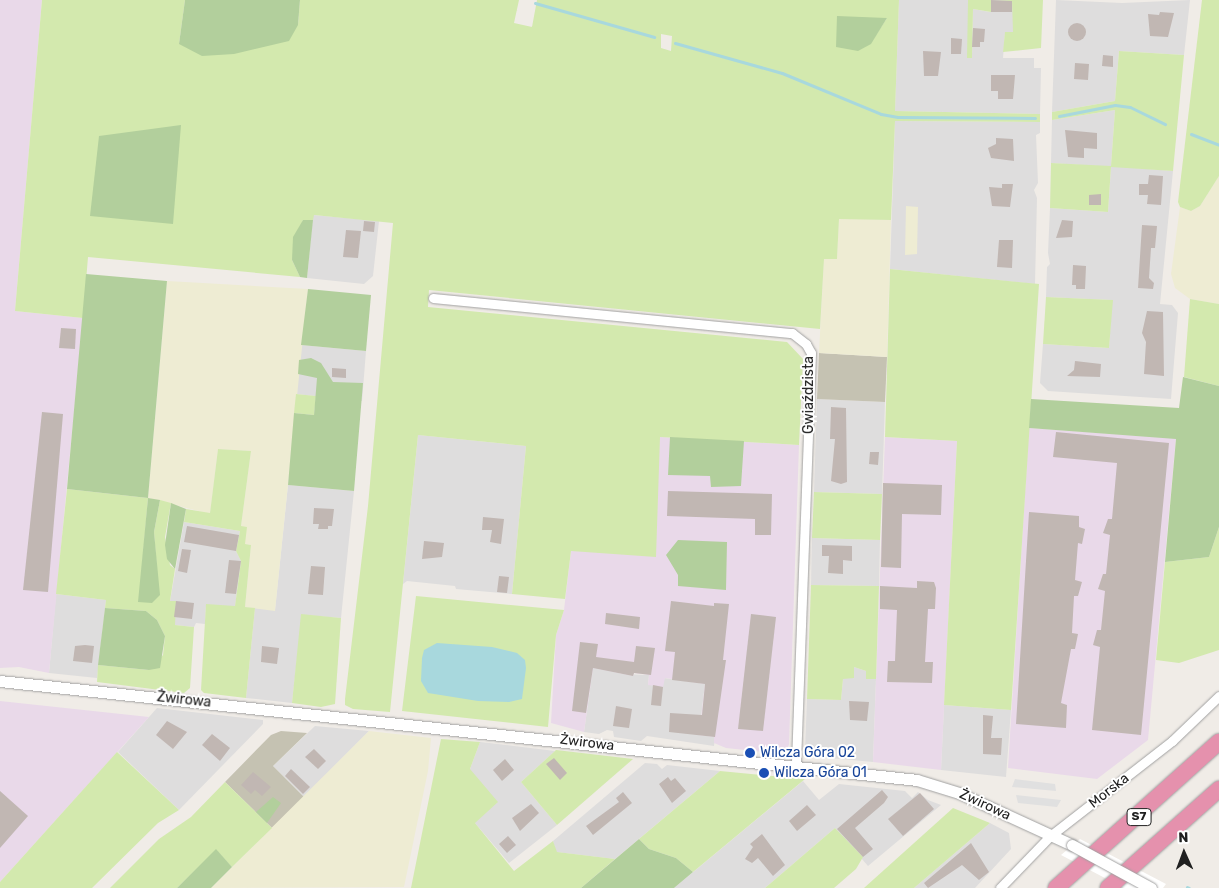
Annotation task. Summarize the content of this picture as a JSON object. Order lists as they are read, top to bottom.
{
  "streets": {
    "highway": ["S7"],
    "street": ["Gwiaździsta", "Żwirowa", "Morska"]
  },
  "crossings": [
    ["Gwiaździsta", "Żwirowa"],
    ["Żwirowa", "Morska"]
  ],
  "places": ["Wilcza Góra 02", "Wilcza Góra 01"],
  "north": "top"
}
